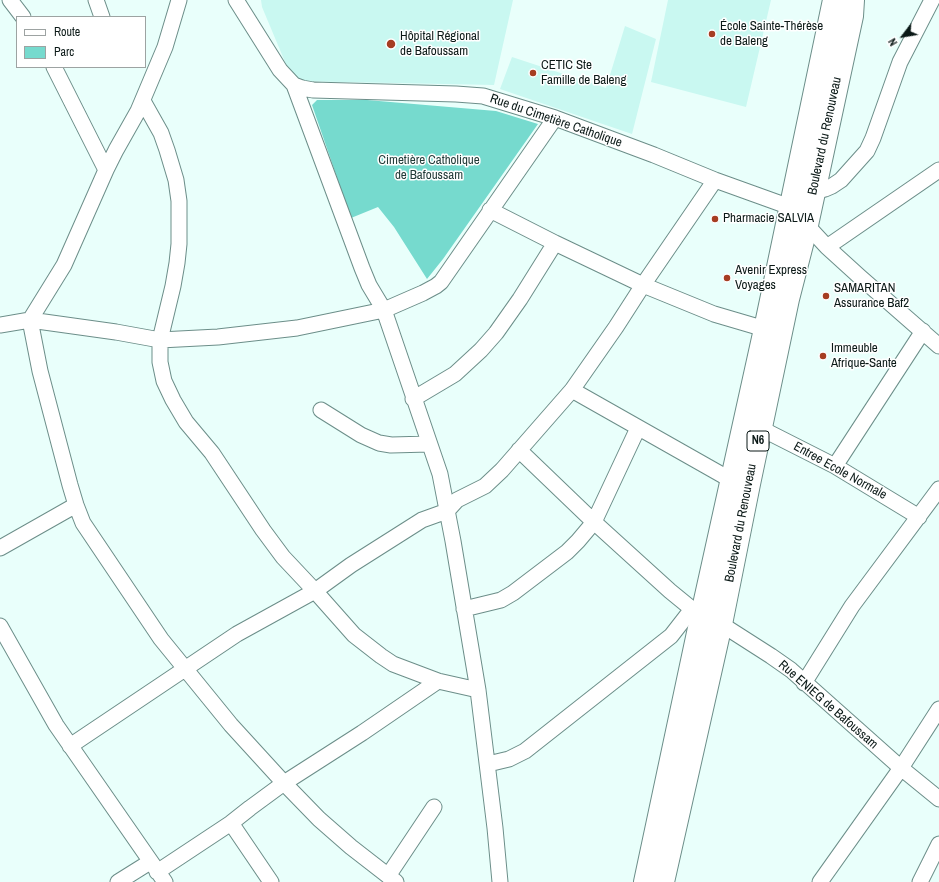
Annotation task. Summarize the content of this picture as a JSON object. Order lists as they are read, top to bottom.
{
  "streets": {
    "highway": ["Boulevard du Renouveau", "N6"],
    "street": ["Rue du Cimetière Catholique", "Entree Ecole Normale", "Rue ENIEG de Bafoussam"]
  },
  "crossings": [
    ["Rue du Cimetière Catholique", "Boulevard du Renouveau"],
    ["Boulevard du Renouveau", "Entree Ecole Normale"],
    ["Boulevard du Renouveau", "Rue ENIEG de Bafoussam"]
  ],
  "parks": ["Cimetière Catholique de Bafoussam"],
  "places": [
    "École Sainte-Thérèse de Baleng",
    "Hôpital Régional de Bafoussam",
    "CETIC Ste Famille de Baleng",
    "Pharmacie SALVIA",
    "Avenir Express Voyages",
    "SAMARITAN Assurance Baf2",
    "Immeuble Afrique-Sante"
  ],
  "legend": ["Route", "Parc"],
  "north": "bottom left"
}
